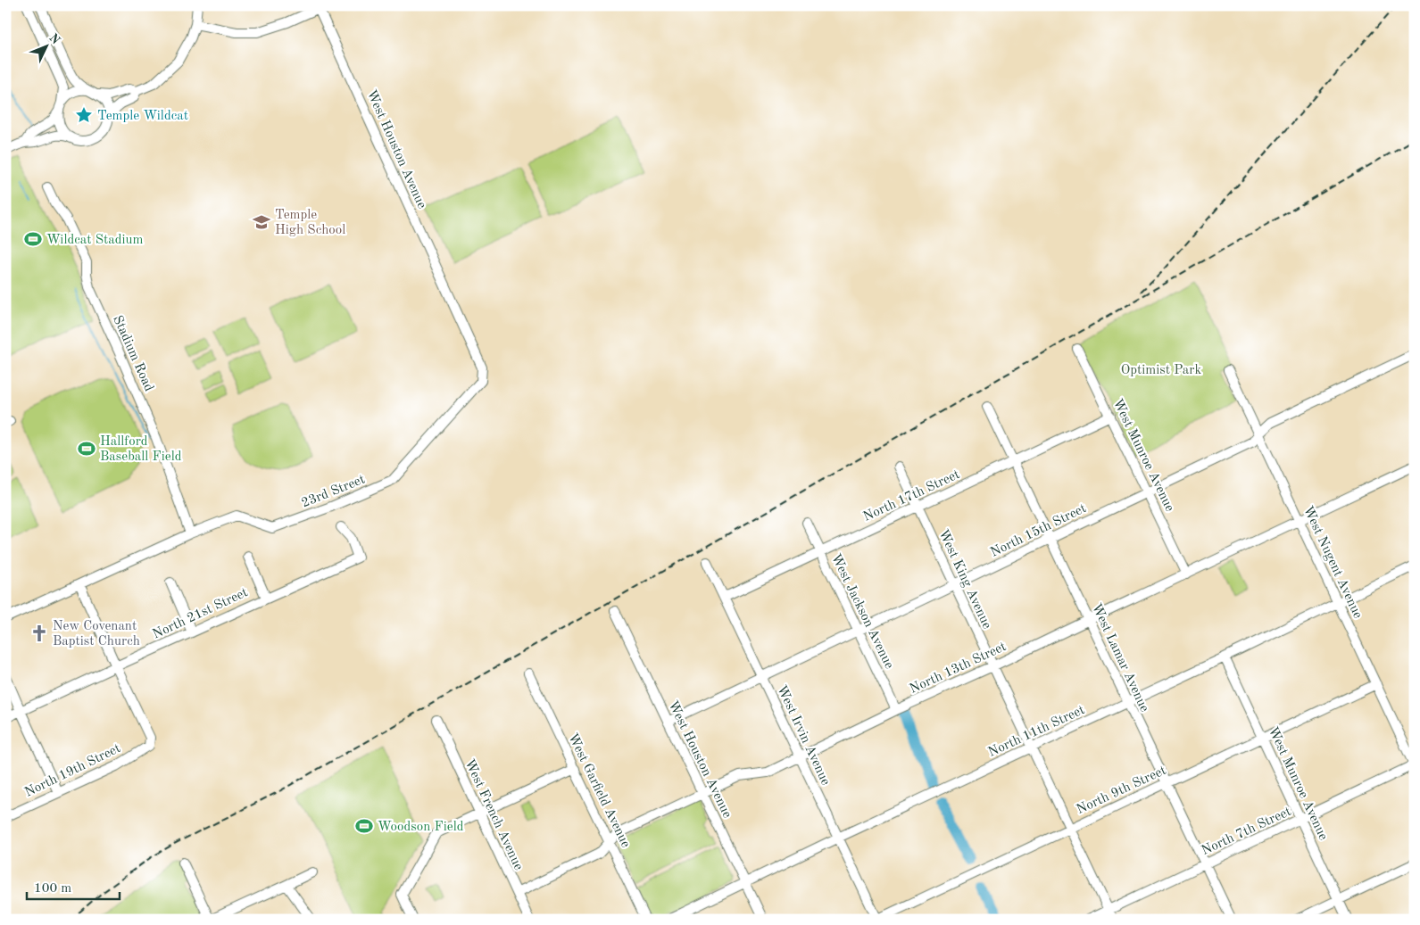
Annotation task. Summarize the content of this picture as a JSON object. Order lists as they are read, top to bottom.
{
  "streets": {
    "street": [
      "West Houston Avenue",
      "Stadium Road",
      "West Munroe Avenue",
      "23rd Street",
      "North 17th Street",
      "North 15th Street",
      "West Nugent Avenue",
      "West King Avenue",
      "West Jackson Avenue",
      "North 21st Street",
      "West Lamar Avenue",
      "North 13th Street",
      "North 11th Street",
      "West Irvin Avenue",
      "North 19th Street",
      "North 9th Street",
      "West Garfield Avenue",
      "West French Avenue",
      "North 7th Street"
    ]
  },
  "crossings": [
    ["West Houston Avenue", "23rd Street"],
    ["West Houston Avenue", "North 15th Street"],
    ["West Houston Avenue", "North 13th Street"],
    ["West Houston Avenue", "North 11th Street"],
    ["Stadium Road", "23rd Street"],
    ["West Munroe Avenue", "North 17th Street"],
    ["West Munroe Avenue", "North 15th Street"],
    ["West Munroe Avenue", "North 13th Street"],
    ["West Munroe Avenue", "North 11th Street"],
    ["West Munroe Avenue", "North 9th Street"],
    ["West Munroe Avenue", "North 7th Street"],
    ["North 17th Street", "West King Avenue"],
    ["North 17th Street", "West Jackson Avenue"],
    ["North 17th Street", "West Lamar Avenue"],
    ["North 17th Street", "West Irvin Avenue"],
    ["North 15th Street", "West Nugent Avenue"],
    ["North 15th Street", "West King Avenue"],
    ["North 15th Street", "West Jackson Avenue"],
    ["North 15th Street", "West Lamar Avenue"],
    ["North 15th Street", "West Irvin Avenue"],
    ["West Nugent Avenue", "North 13th Street"],
    ["West Nugent Avenue", "North 11th Street"],
    ["West Nugent Avenue", "North 9th Street"],
    ["West Nugent Avenue", "North 7th Street"],
    ["West King Avenue", "North 13th Street"],
    ["West King Avenue", "North 11th Street"],
    ["West King Avenue", "North 9th Street"],
    ["West King Avenue", "North 7th Street"],
    ["West Jackson Avenue", "North 13th Street"],
    ["North 21st Street", "North 19th Street"],
    ["West Lamar Avenue", "North 13th Street"],
    ["West Lamar Avenue", "North 11th Street"],
    ["West Lamar Avenue", "North 9th Street"],
    ["West Lamar Avenue", "North 7th Street"],
    ["North 13th Street", "West Irvin Avenue"],
    ["North 13th Street", "West Garfield Avenue"],
    ["North 13th Street", "West French Avenue"],
    ["North 11th Street", "West Irvin Avenue"],
    ["West Irvin Avenue", "North 9th Street"]
  ],
  "parks": ["Optimist Park"],
  "places": {
    "place": ["Temple Wildcat"],
    "school or university": ["Temple High School"],
    "sports": ["Wildcat Stadium", "Hallford Baseball Field", "Woodson Field"],
    "church": ["New Covenant Baptist Church"]
  },
  "scale_bar": "100 m",
  "north": "top right"
}
